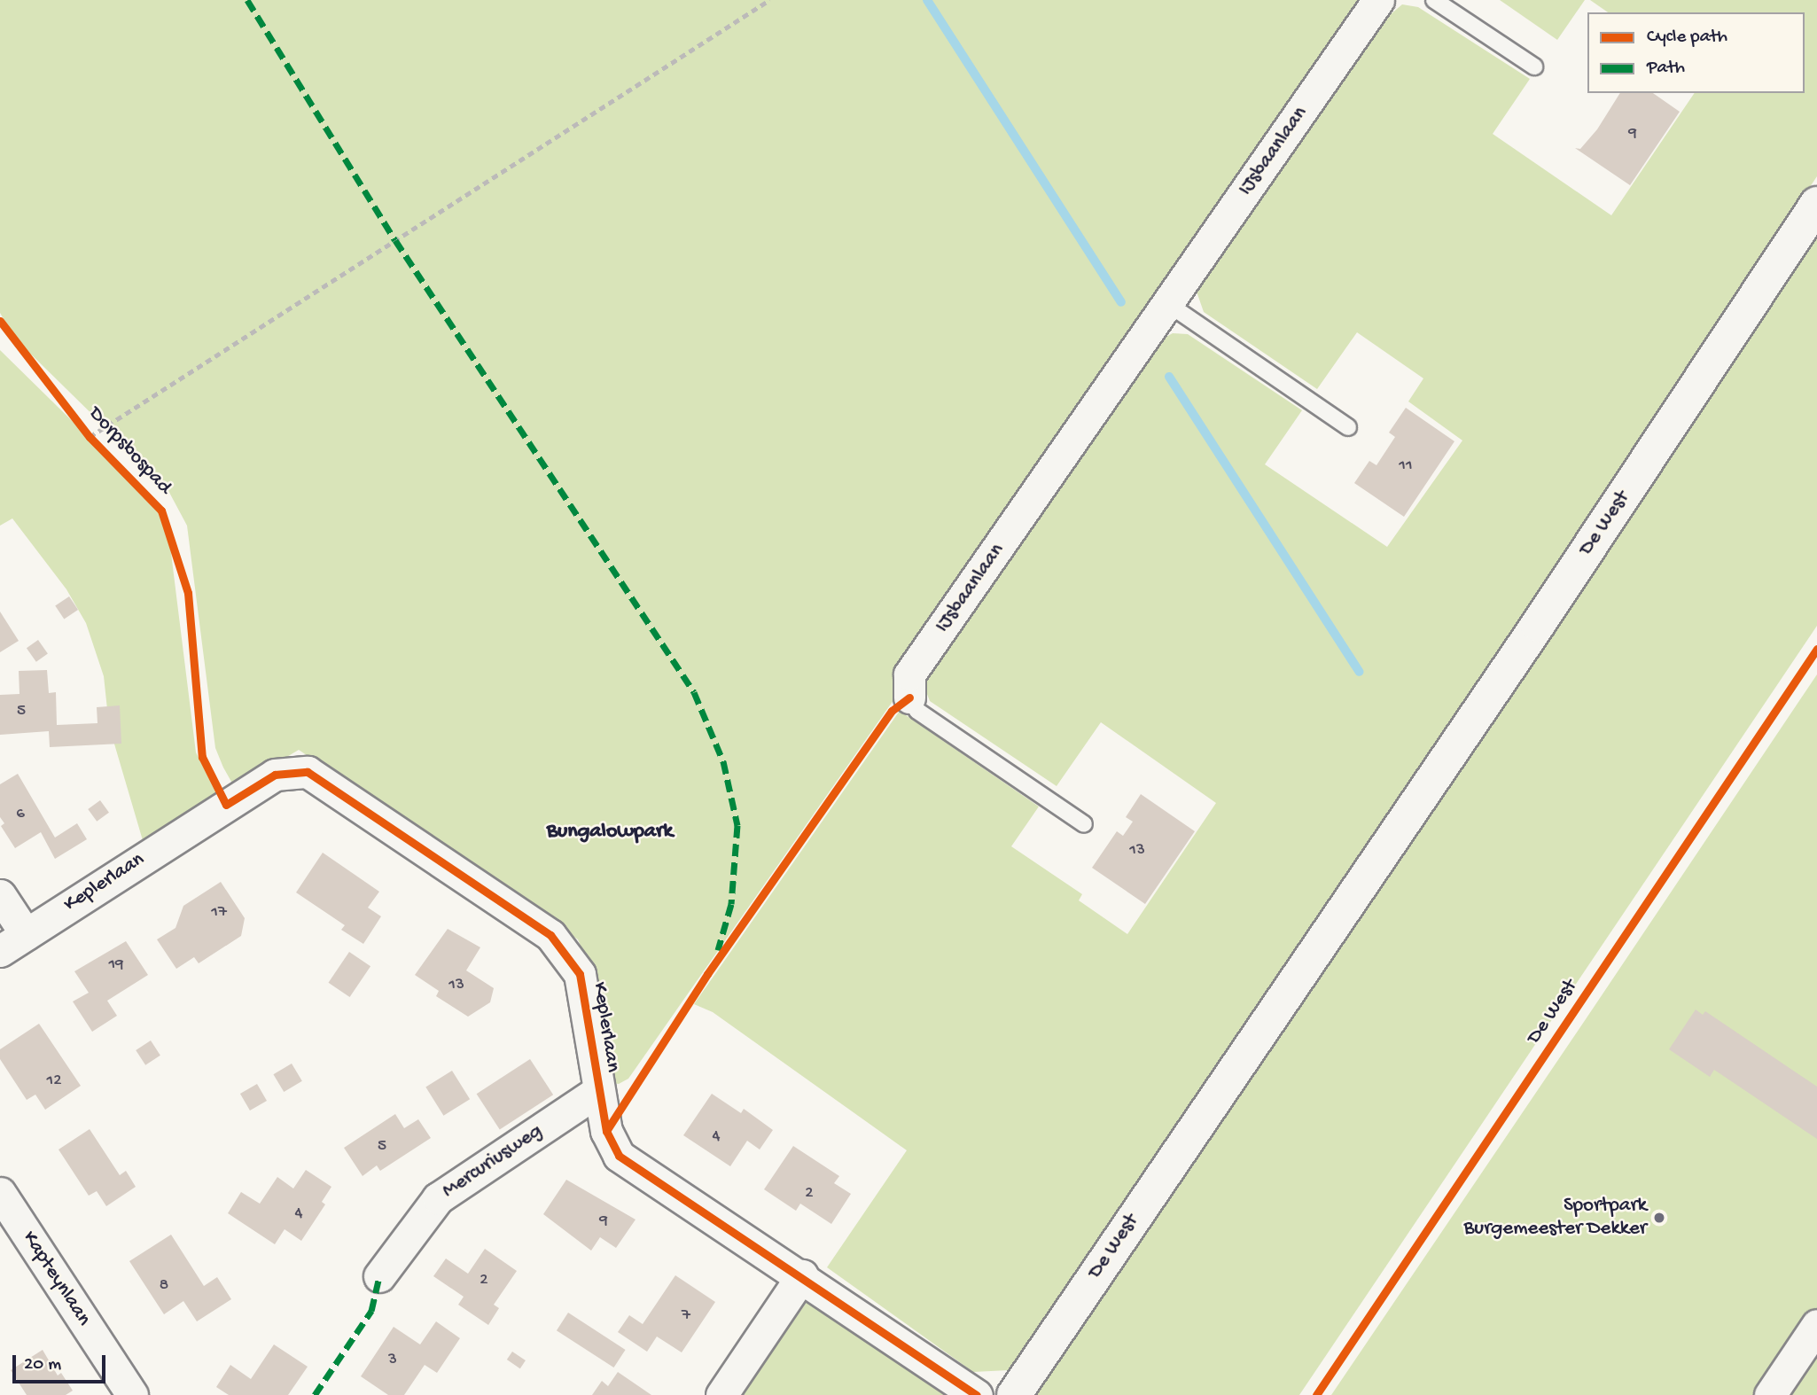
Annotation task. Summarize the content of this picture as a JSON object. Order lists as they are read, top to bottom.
{
  "streets": {
    "main road": ["De West"],
    "street": [
      "IJsbaanlaan",
      "Keplerlaan",
      "Mercuriusweg",
      "Kapteynlaan"
    ],
    "cycle path": ["Dorpsbospad"]
  },
  "crossings": [
    ["Keplerlaan", "Mercuriusweg"]
  ],
  "districts": ["Bungalowpark"],
  "places": ["Sportpark Burgemeester Dekker"],
  "house_numbers": [
    "9",
    "11",
    "5",
    "6",
    "13",
    "17",
    "19",
    "13",
    "12",
    "4",
    "5",
    "2",
    "4",
    "9",
    "2",
    "8",
    "7",
    "3"
  ],
  "legend": ["Cycle path", "Path"],
  "scale_bar": "20 m"
}
